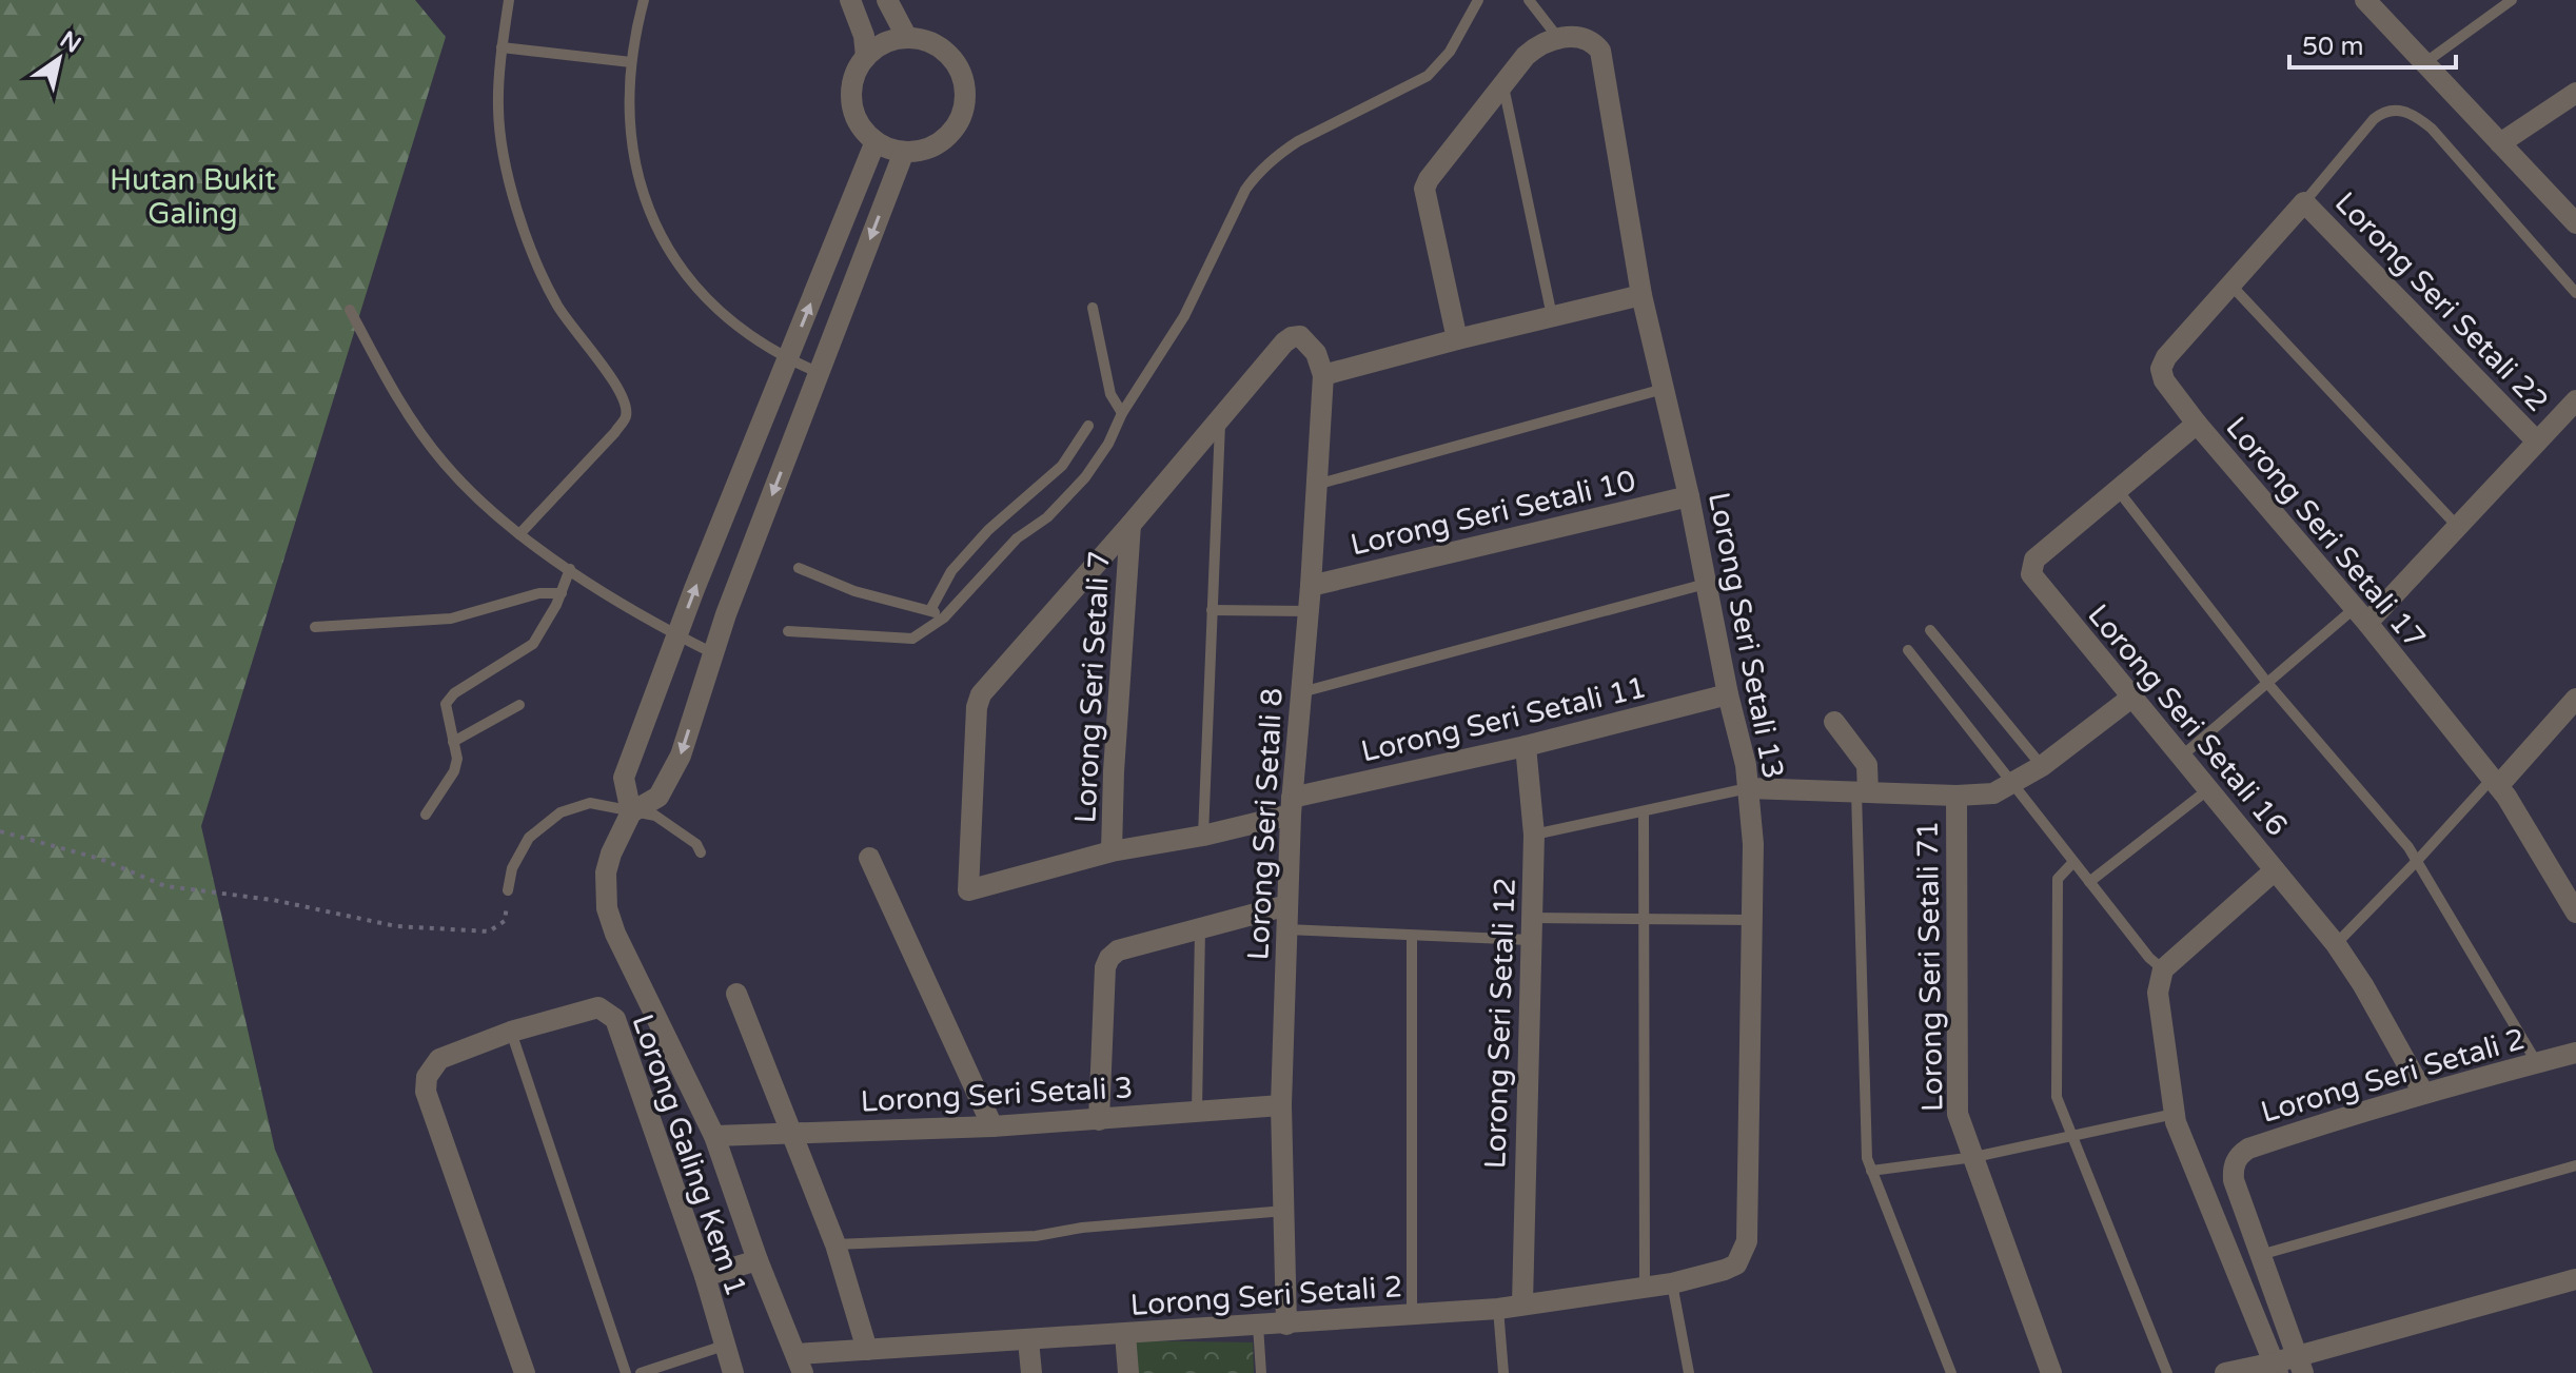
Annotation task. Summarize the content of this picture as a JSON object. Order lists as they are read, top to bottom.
{
  "streets": {
    "street": [
      "Lorong Seri Setali 22",
      "Lorong Seri Setali 10",
      "Lorong Seri Setali 17",
      "Lorong Seri Setali 13",
      "Lorong Seri Setali 7",
      "Lorong Seri Setali 11",
      "Lorong Seri Setali 16",
      "Lorong Seri Setali 8",
      "Lorong Seri Setali 71",
      "Lorong Seri Setali 12",
      "Lorong Seri Setali 2",
      "Lorong Seri Setali 3",
      "Lorong Galing Kem 1"
    ]
  },
  "crossings": [
    ["Lorong Seri Setali 22", "Lorong Seri Setali 17"],
    ["Lorong Seri Setali 10", "Lorong Seri Setali 13"],
    ["Lorong Seri Setali 10", "Lorong Seri Setali 8"],
    ["Lorong Seri Setali 17", "Lorong Seri Setali 16"],
    ["Lorong Seri Setali 13", "Lorong Seri Setali 11"],
    ["Lorong Seri Setali 13", "Lorong Seri Setali 2"],
    ["Lorong Seri Setali 7", "Lorong Seri Setali 11"],
    ["Lorong Seri Setali 11", "Lorong Seri Setali 8"],
    ["Lorong Seri Setali 11", "Lorong Seri Setali 12"],
    ["Lorong Seri Setali 16", "Lorong Seri Setali 2"],
    ["Lorong Seri Setali 8", "Lorong Seri Setali 2"],
    ["Lorong Seri Setali 8", "Lorong Seri Setali 3"],
    ["Lorong Seri Setali 12", "Lorong Seri Setali 2"]
  ],
  "parks": ["Hutan Bukit Galing"],
  "scale_bar": "50 m",
  "north": "top right"
}
